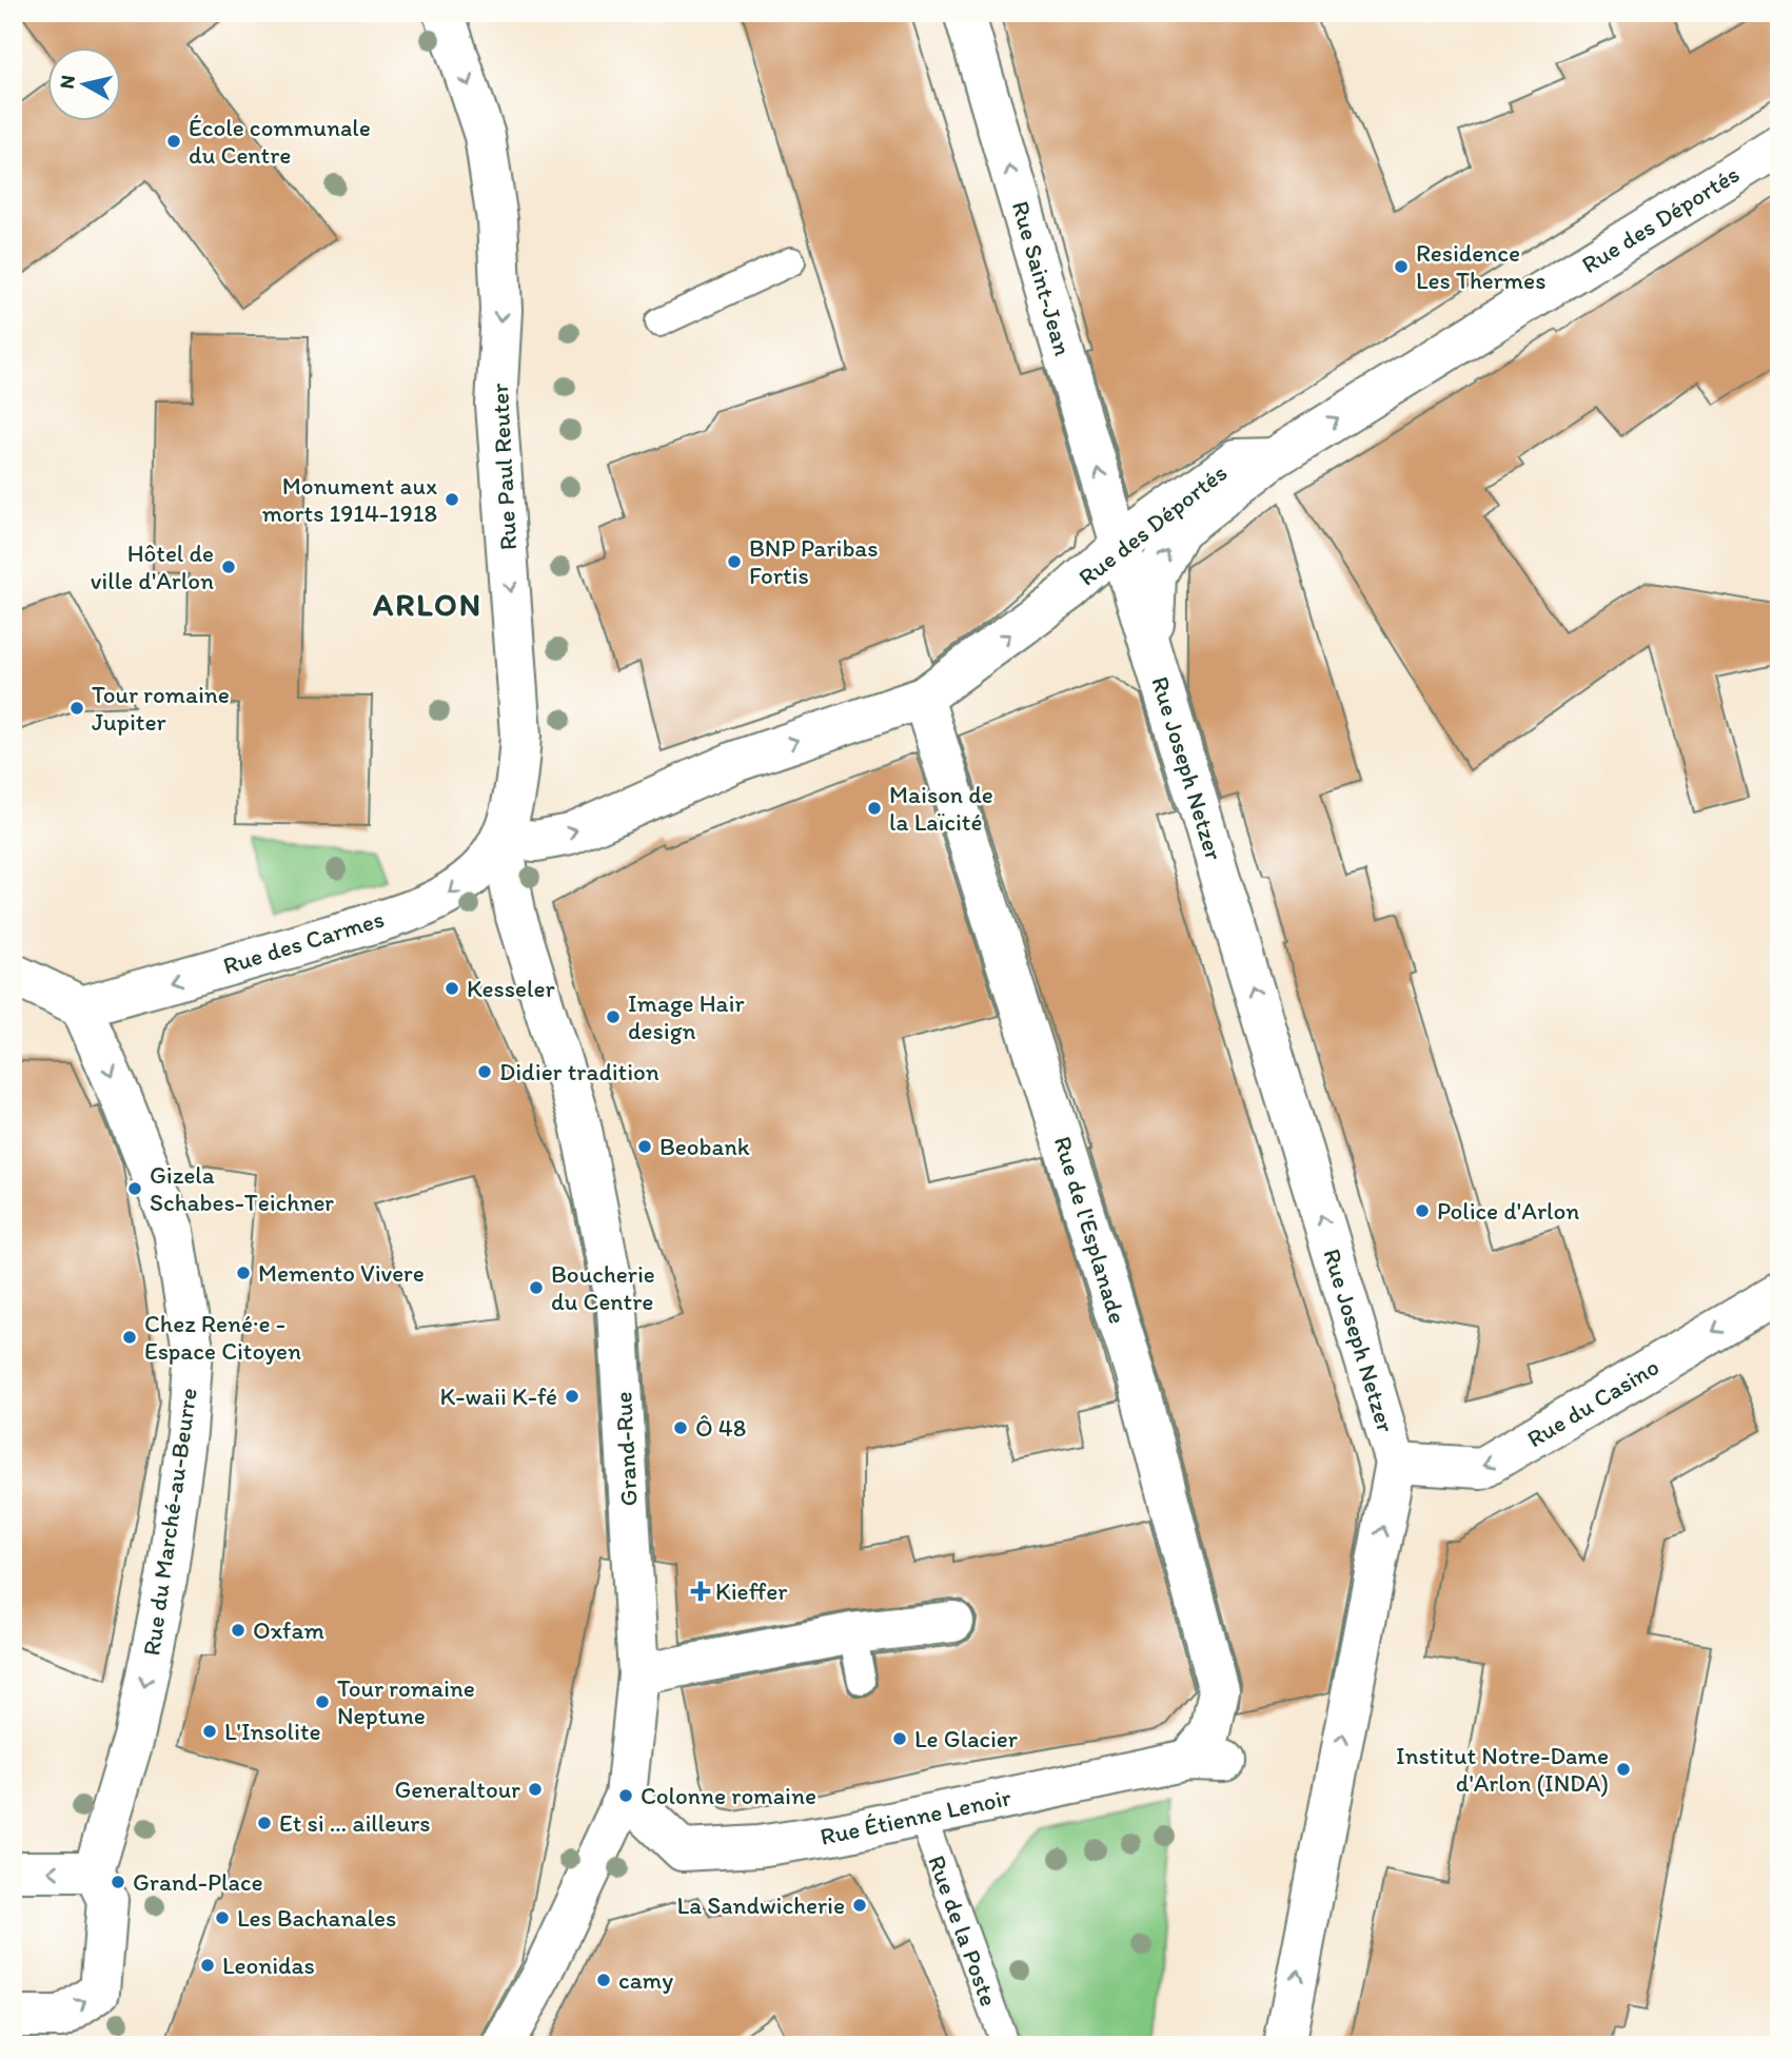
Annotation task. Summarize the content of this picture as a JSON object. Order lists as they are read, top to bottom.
{
  "streets": {
    "street": [
      "Rue des Déportés",
      "Rue Saint-Jean",
      "Rue Paul Reuter",
      "Rue Joseph Netzer",
      "Rue des Carmes",
      "Rue de l'Esplanade",
      "Rue du Casino",
      "Grand-Rue",
      "Rue du Marché-au-Beurre",
      "Rue Étienne Lenoir"
    ],
    "lane": ["Rue de la Poste"]
  },
  "crossings": [
    ["Rue des Déportés", "Rue Saint-Jean"],
    ["Rue des Déportés", "Rue Paul Reuter"],
    ["Rue des Déportés", "Rue Joseph Netzer"],
    ["Rue des Déportés", "Rue des Carmes"],
    ["Rue des Déportés", "Rue de l'Esplanade"],
    ["Rue des Déportés", "Grand-Rue"],
    ["Rue Saint-Jean", "Rue Joseph Netzer"],
    ["Rue Paul Reuter", "Rue des Carmes"],
    ["Rue Paul Reuter", "Grand-Rue"],
    ["Rue Joseph Netzer", "Rue du Casino"],
    ["Rue des Carmes", "Grand-Rue"],
    ["Rue des Carmes", "Rue du Marché-au-Beurre"],
    ["Rue de l'Esplanade", "Rue Étienne Lenoir"],
    ["Grand-Rue", "Rue Étienne Lenoir"],
    ["Rue Étienne Lenoir", "Rue de la Poste"]
  ],
  "one_way": [
    "Rue des Déportés",
    "Rue Saint-Jean",
    "Rue Paul Reuter",
    "Rue Joseph Netzer",
    "Rue des Carmes",
    "Rue du Casino",
    "Rue du Marché-au-Beurre"
  ],
  "districts": ["ARLON"],
  "places": {
    "other": [
      "École communale du Centre",
      "Residence Les Thermes",
      "Monument aux morts 1914-1918",
      "BNP Paribas Fortis",
      "Hôtel de ville d'Arlon",
      "Tour romaine Jupiter",
      "Maison de la Laïcité",
      "Kesseler",
      "Image Hair design",
      "Didier tradition",
      "Beobank",
      "Gizela Schabes-Teichner",
      "Police d'Arlon",
      "Memento Vivere",
      "Boucherie du Centre",
      "Chez René·e - Espace Citoyen",
      "K-waii K-fé",
      "Ô 48",
      "Oxfam",
      "Tour romaine Neptune",
      "L'Insolite",
      "Le Glacier",
      "Institut Notre-Dame d'Arlon (INDA)",
      "Generaltour",
      "Colonne romaine",
      "Et si … ailleurs",
      "Grand-Place",
      "La Sandwicherie",
      "Les Bachanales",
      "Leonidas",
      "camy"
    ],
    "health": ["Kieffer"]
  },
  "north": "left"
}
